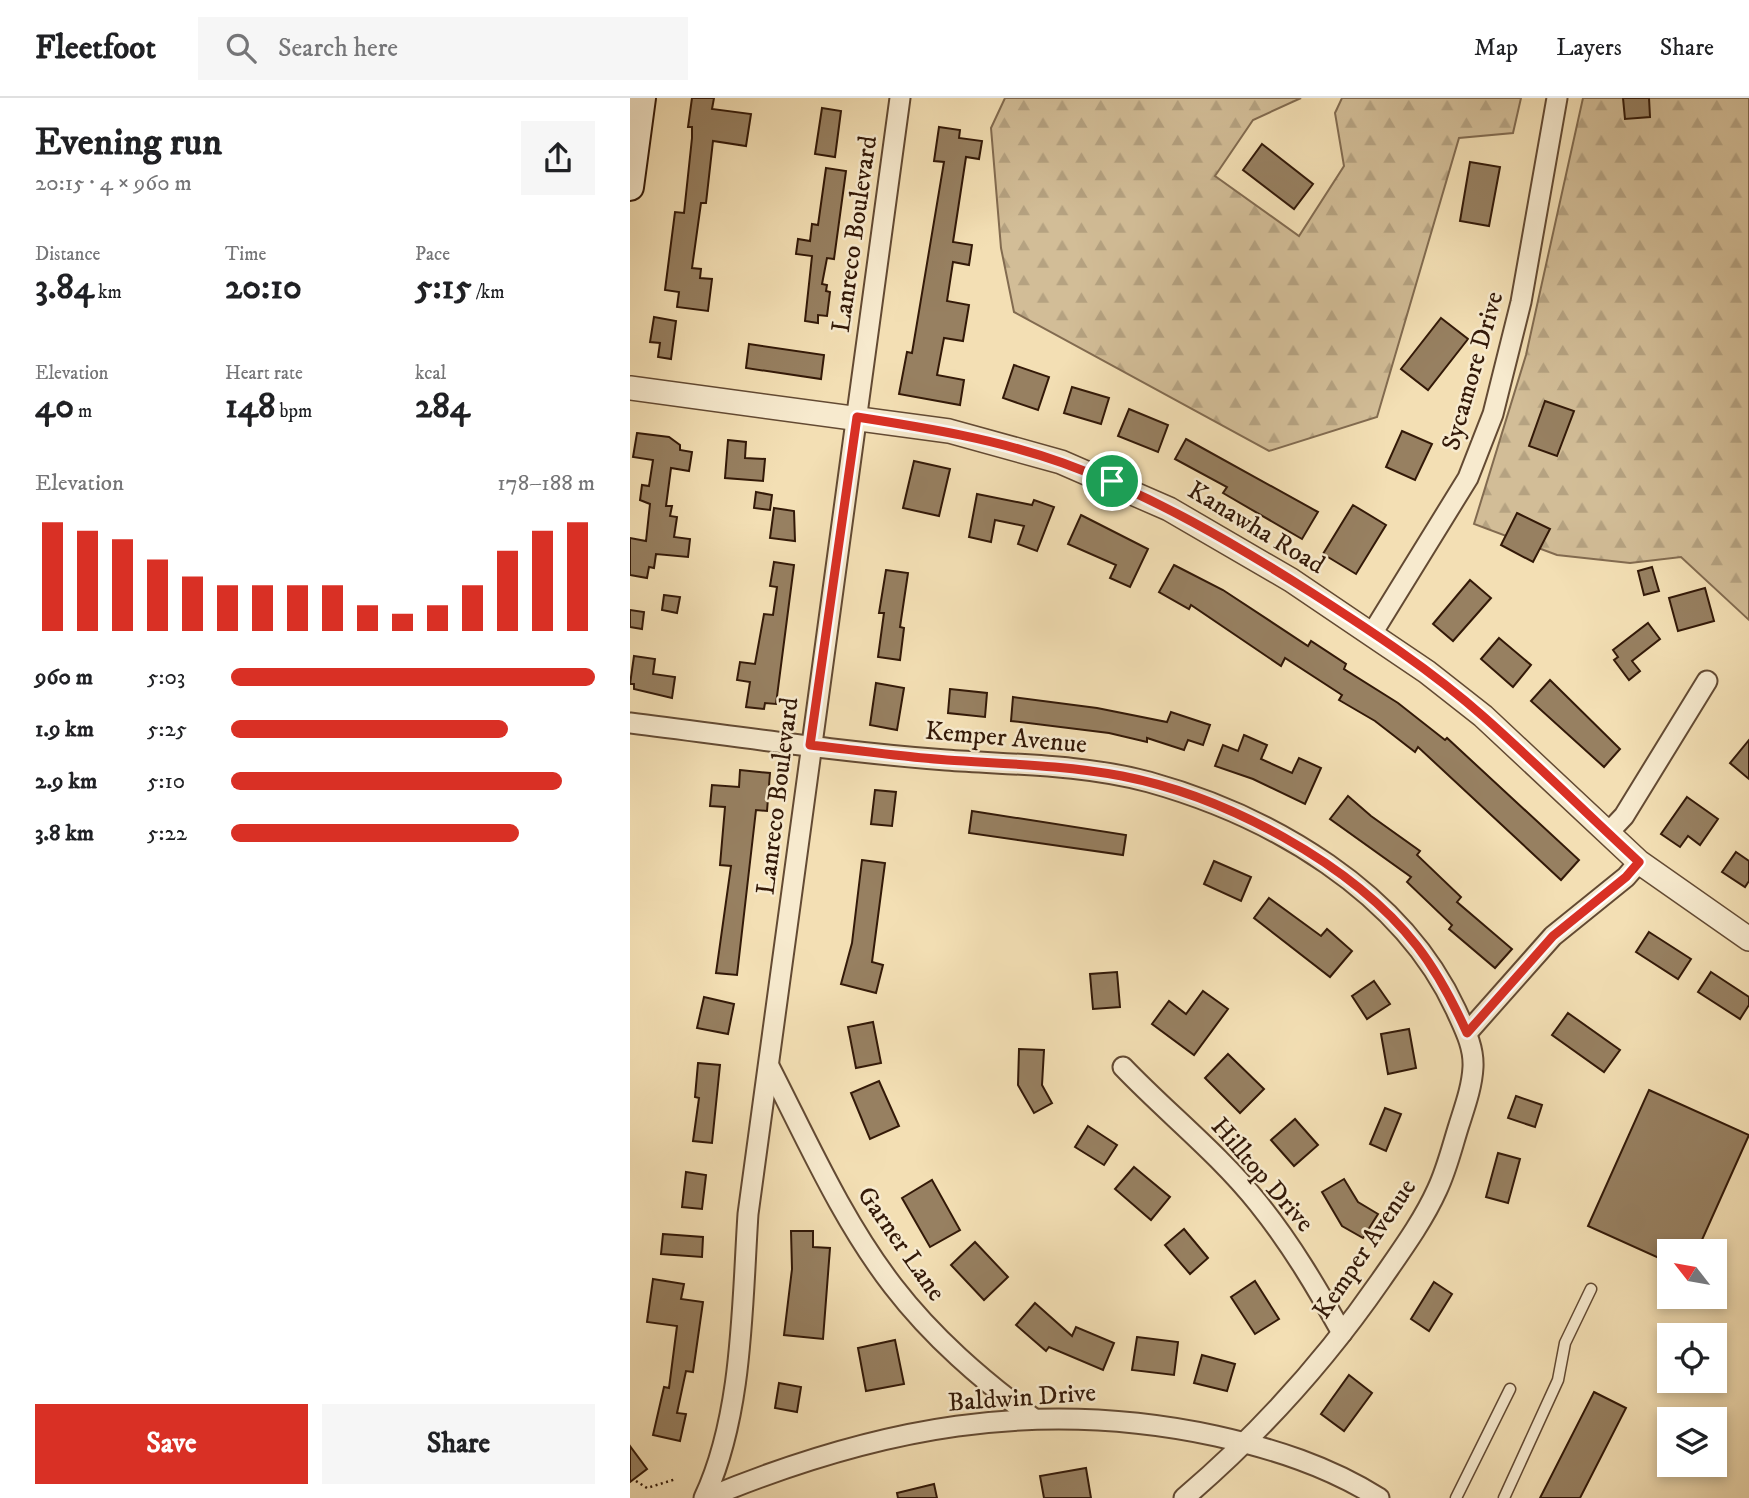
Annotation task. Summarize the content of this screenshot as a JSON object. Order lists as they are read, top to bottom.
{
  "streets": {
    "street": [
      "Lanreco Boulevard",
      "Sycamore Drive",
      "Kanawha Road",
      "Kemper Avenue",
      "Hilltop Drive",
      "Garner Lane",
      "Baldwin Drive"
    ]
  },
  "crossings": [
    ["Lanreco Boulevard", "Kanawha Road"],
    ["Lanreco Boulevard", "Kemper Avenue"],
    ["Lanreco Boulevard", "Garner Lane"],
    ["Lanreco Boulevard", "Baldwin Drive"],
    ["Sycamore Drive", "Kanawha Road"],
    ["Kemper Avenue", "Hilltop Drive"],
    ["Kemper Avenue", "Baldwin Drive"],
    ["Garner Lane", "Baldwin Drive"]
  ],
  "north": "top left",
  "page": {
    "header": "Fleetfoot",
    "search": "Search here",
    "nav": ["Map", "Layers", "Share"],
    "heading": ["Evening run", "20:15 · 4 × 960 m"],
    "stats": [
      ["Distance", "3.84 km"],
      ["Time", "20:10"],
      ["Pace", "5:15 /km"],
      ["Elevation", "40 m"],
      ["Heart rate", "148 bpm"],
      ["kcal", "284"]
    ],
    "chart": ["Elevation", "178–188 m"],
    "list": [
      {
        "name": "960 m",
        "note": "5:03"
      },
      {
        "name": "1.9 km",
        "note": "5:25"
      },
      {
        "name": "2.9 km",
        "note": "5:10"
      },
      {
        "name": "3.8 km",
        "note": "5:22"
      }
    ],
    "buttons": ["Save", "Share"]
  }
}
